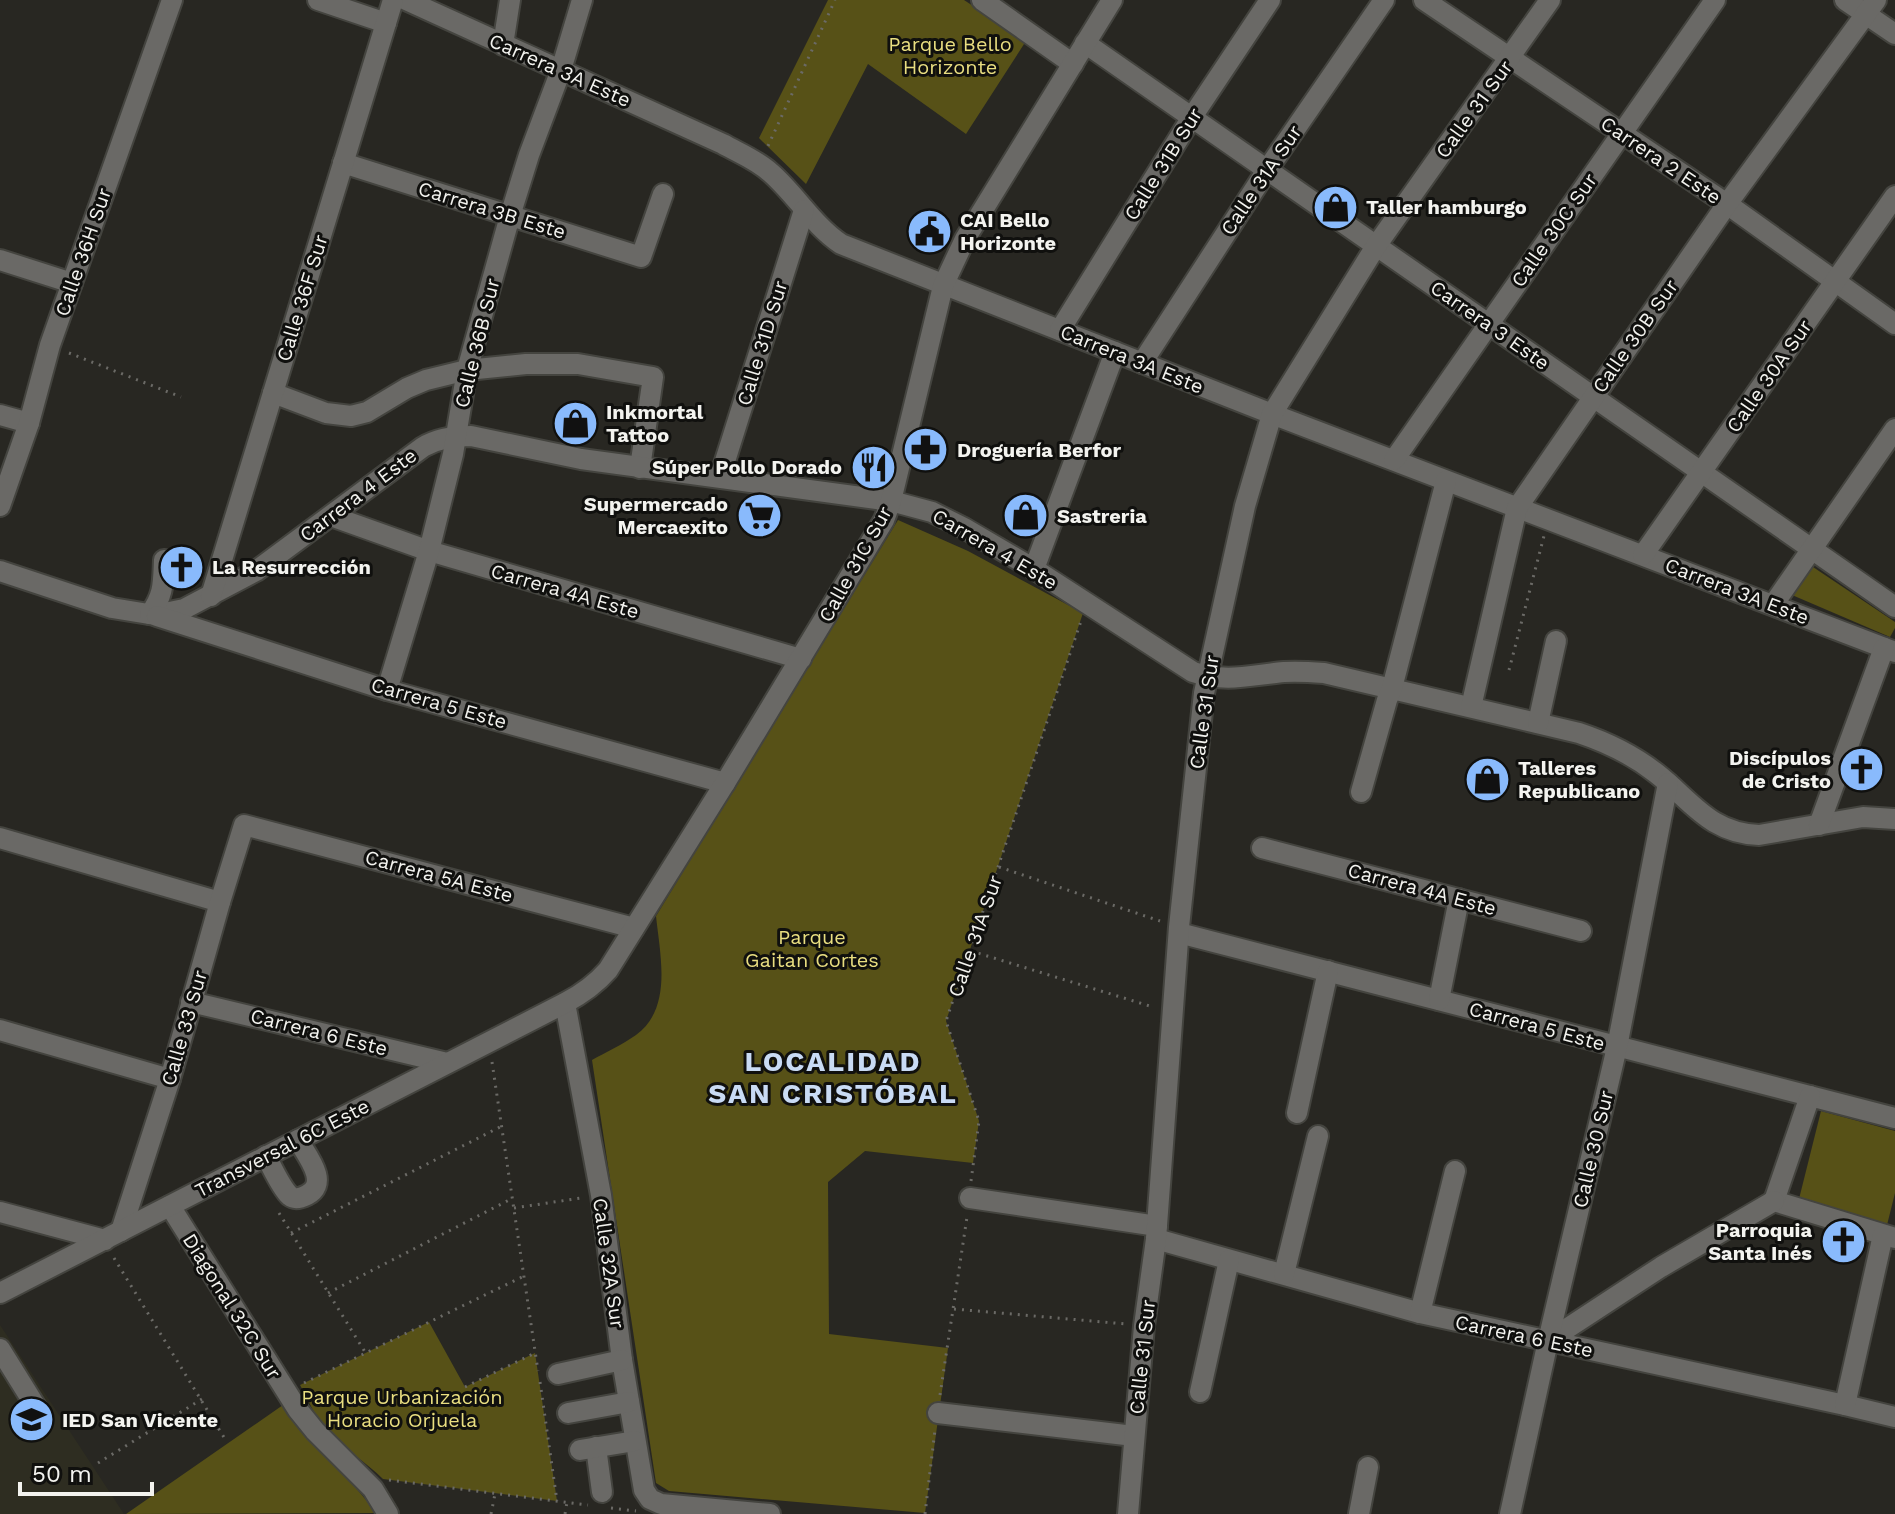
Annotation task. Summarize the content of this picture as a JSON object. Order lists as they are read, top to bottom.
{
  "streets": {
    "street": [
      "Carrera 3A Este",
      "Calle 31 Sur",
      "Carrera 2 Este",
      "Calle 31B Sur",
      "Calle 31A Sur",
      "Carrera 3B Este",
      "Calle 30C Sur",
      "Calle 36H Sur",
      "Calle 36F Sur",
      "Carrera 3 Este",
      "Calle 30B Sur",
      "Calle 36B Sur",
      "Calle 31D Sur",
      "Calle 30A Sur",
      "Carrera 4 Este",
      "Calle 31C Sur",
      "Carrera 4A Este",
      "Carrera 5 Este",
      "Carrera 5A Este",
      "Calle 33 Sur",
      "Carrera 6 Este",
      "Transversal 6C Este",
      "Calle 30 Sur",
      "Calle 32A Sur",
      "Diagonal 32C Sur"
    ]
  },
  "crossings": [
    ["Carrera 3A Este", "Calle 31 Sur"],
    ["Carrera 3A Este", "Calle 31B Sur"],
    ["Carrera 3A Este", "Calle 31A Sur"],
    ["Carrera 3A Este", "Calle 30C Sur"],
    ["Carrera 3A Este", "Calle 30B Sur"],
    ["Carrera 3A Este", "Calle 36B Sur"],
    ["Carrera 3A Este", "Calle 31D Sur"],
    ["Carrera 3A Este", "Calle 30A Sur"],
    ["Carrera 3A Este", "Calle 31C Sur"],
    ["Calle 31 Sur", "Carrera 2 Este"],
    ["Calle 31 Sur", "Carrera 3 Este"],
    ["Calle 31 Sur", "Carrera 4 Este"],
    ["Calle 31 Sur", "Carrera 5 Este"],
    ["Calle 31 Sur", "Carrera 6 Este"],
    ["Carrera 2 Este", "Calle 30C Sur"],
    ["Carrera 2 Este", "Calle 30B Sur"],
    ["Carrera 2 Este", "Calle 30A Sur"],
    ["Calle 31B Sur", "Carrera 3 Este"],
    ["Calle 31A Sur", "Carrera 3 Este"],
    ["Calle 31A Sur", "Carrera 4 Este"],
    ["Calle 31A Sur", "Carrera 6 Este"],
    ["Carrera 3B Este", "Calle 36F Sur"],
    ["Carrera 3B Este", "Calle 36B Sur"],
    ["Calle 30C Sur", "Carrera 3 Este"],
    ["Calle 36F Sur", "Carrera 4 Este"],
    ["Carrera 3 Este", "Calle 30B Sur"],
    ["Carrera 3 Este", "Calle 30A Sur"],
    ["Carrera 3 Este", "Calle 31C Sur"],
    ["Calle 30B Sur", "Carrera 4 Este"],
    ["Calle 36B Sur", "Carrera 4 Este"],
    ["Calle 36B Sur", "Carrera 4A Este"],
    ["Calle 36B Sur", "Carrera 5 Este"],
    ["Calle 31D Sur", "Carrera 4 Este"],
    ["Carrera 4 Este", "Calle 31C Sur"],
    ["Carrera 4 Este", "Carrera 4A Este"],
    ["Carrera 4 Este", "Carrera 5 Este"],
    ["Carrera 4 Este", "Calle 30 Sur"],
    ["Calle 31C Sur", "Carrera 4A Este"],
    ["Calle 31C Sur", "Carrera 5 Este"],
    ["Calle 31C Sur", "Carrera 5A Este"],
    ["Calle 31C Sur", "Transversal 6C Este"],
    ["Calle 31C Sur", "Calle 32A Sur"],
    ["Carrera 5 Este", "Calle 30 Sur"],
    ["Carrera 5A Este", "Calle 33 Sur"],
    ["Calle 33 Sur", "Carrera 6 Este"],
    ["Calle 33 Sur", "Transversal 6C Este"],
    ["Carrera 6 Este", "Transversal 6C Este"],
    ["Carrera 6 Este", "Calle 30 Sur"],
    ["Transversal 6C Este", "Calle 32A Sur"],
    ["Transversal 6C Este", "Diagonal 32C Sur"]
  ],
  "districts": ["LOCALIDAD SAN CRISTÓBAL"],
  "parks": ["Parque Bello Horizonte", "Parque Gaitan Cortes", "Parque Urbanización Horacio Orjuela"],
  "places": {
    "shop": [
      "Taller hamburgo",
      "Inkmortal Tattoo",
      "Sastreria",
      "Talleres Republicano"
    ],
    "public building": ["CAI Bello Horizonte"],
    "pharmacy": ["Droguería Berfor"],
    "restaurant": ["Súper Pollo Dorado"],
    "supermarket": ["Supermercado Mercaexito"],
    "church": ["La Resurrección", "Discípulos de Cristo", "Parroquia Santa Inés"],
    "school or university": ["IED San Vicente"]
  },
  "scale_bar": "50 m"
}
